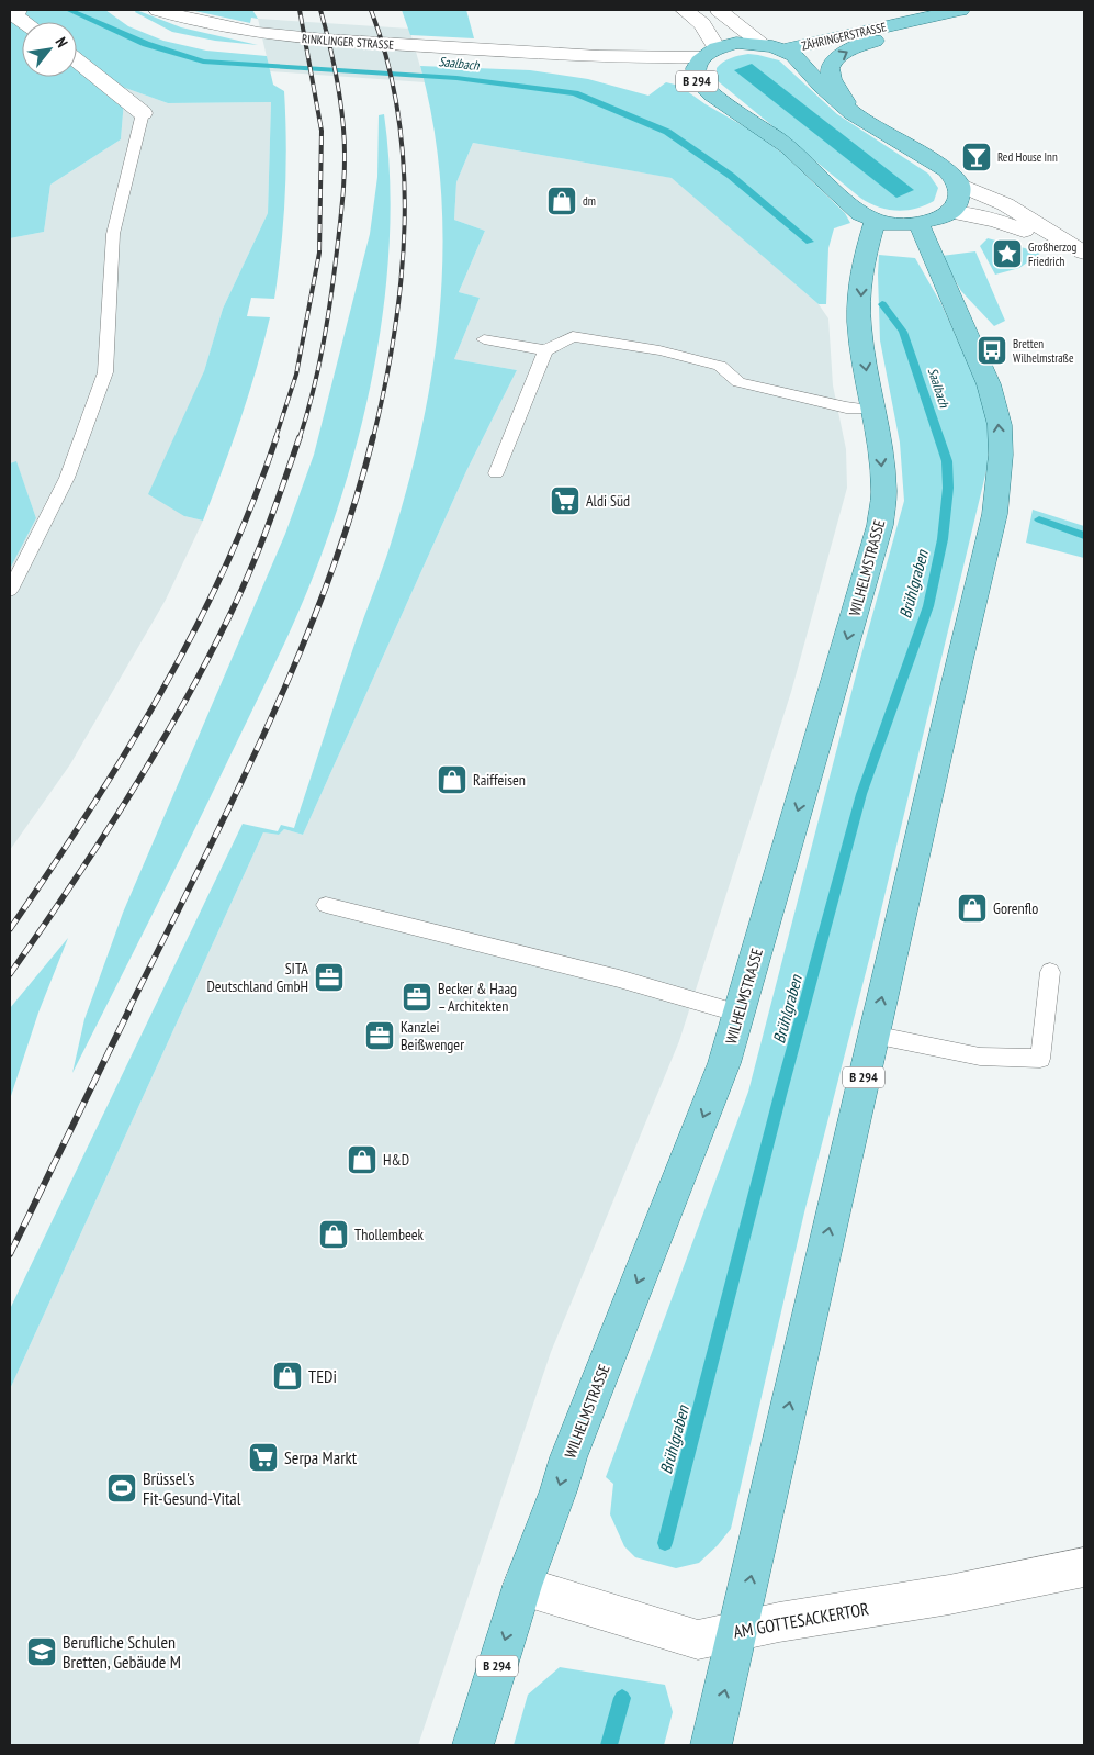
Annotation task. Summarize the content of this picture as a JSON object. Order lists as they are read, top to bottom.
{
  "streets": {
    "main road": ["ZÄHRINGERSTRASSE", "B 294", "WILHELMSTRASSE"],
    "street": ["RINKLINGER STRASSE", "AM GOTTESACKERTOR"]
  },
  "crossings": [
    ["RINKLINGER STRASSE", "B 294"],
    ["B 294", "WILHELMSTRASSE"],
    ["B 294", "AM GOTTESACKERTOR"],
    ["WILHELMSTRASSE", "AM GOTTESACKERTOR"]
  ],
  "water": ["Saalbach", "Brühlgraben"],
  "places": {
    "bar": ["Red House Inn"],
    "shop": [
      "dm",
      "Raiffeisen",
      "Gorenflo",
      "H&D",
      "Thollembeek",
      "TEDi"
    ],
    "place": ["Großherzog Friedrich"],
    "bus stop": ["Bretten Wilhelmstraße"],
    "supermarket": ["Aldi Süd", "Serpa Markt"],
    "office": ["SITA Deutschland GmbH", "Becker & Haag – Architekten", "Kanzlei Beißwenger"],
    "sports": ["Brüssel's Fit-Gesund-Vital"],
    "school or university": ["Berufliche Schulen Bretten, Gebäude M"]
  },
  "north": "top right"
}
